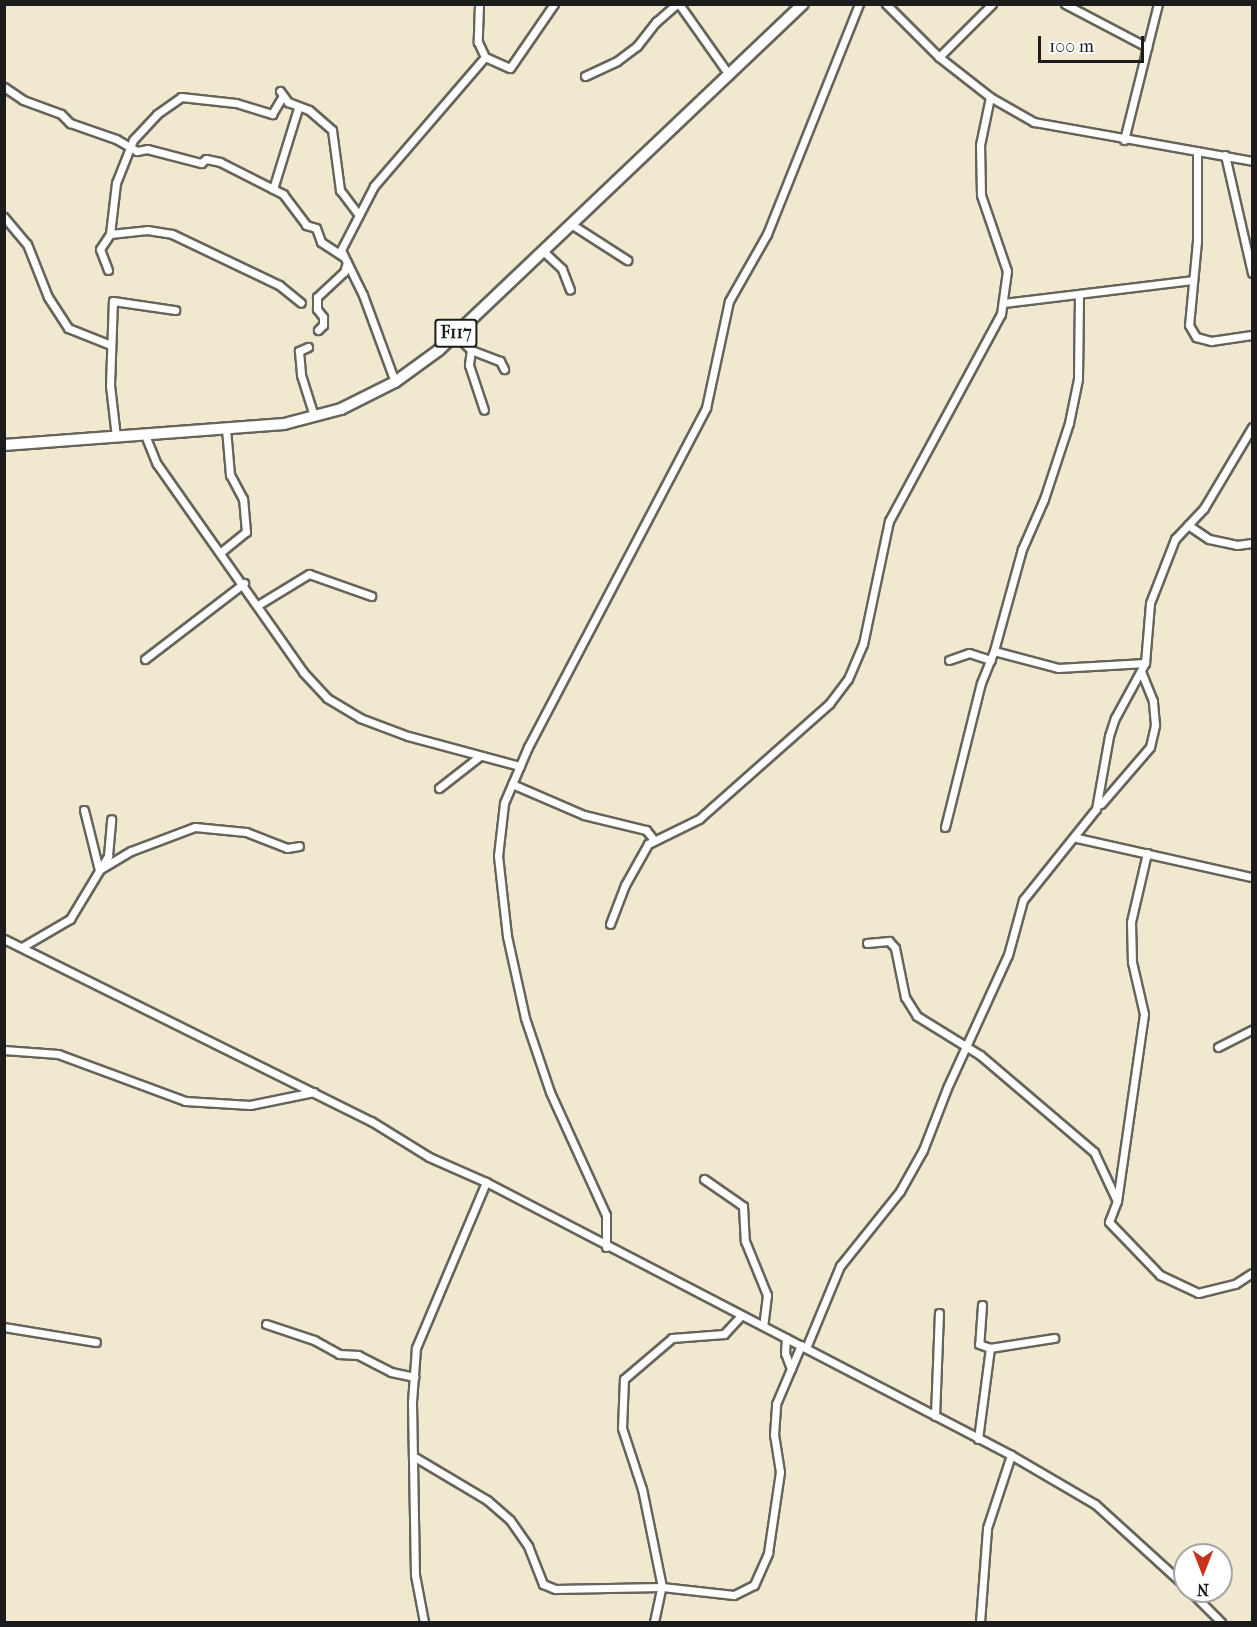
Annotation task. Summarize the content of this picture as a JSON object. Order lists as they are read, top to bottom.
{
  "streets": {
    "main road": ["F117"]
  },
  "scale_bar": "100 m",
  "north": "bottom"
}
